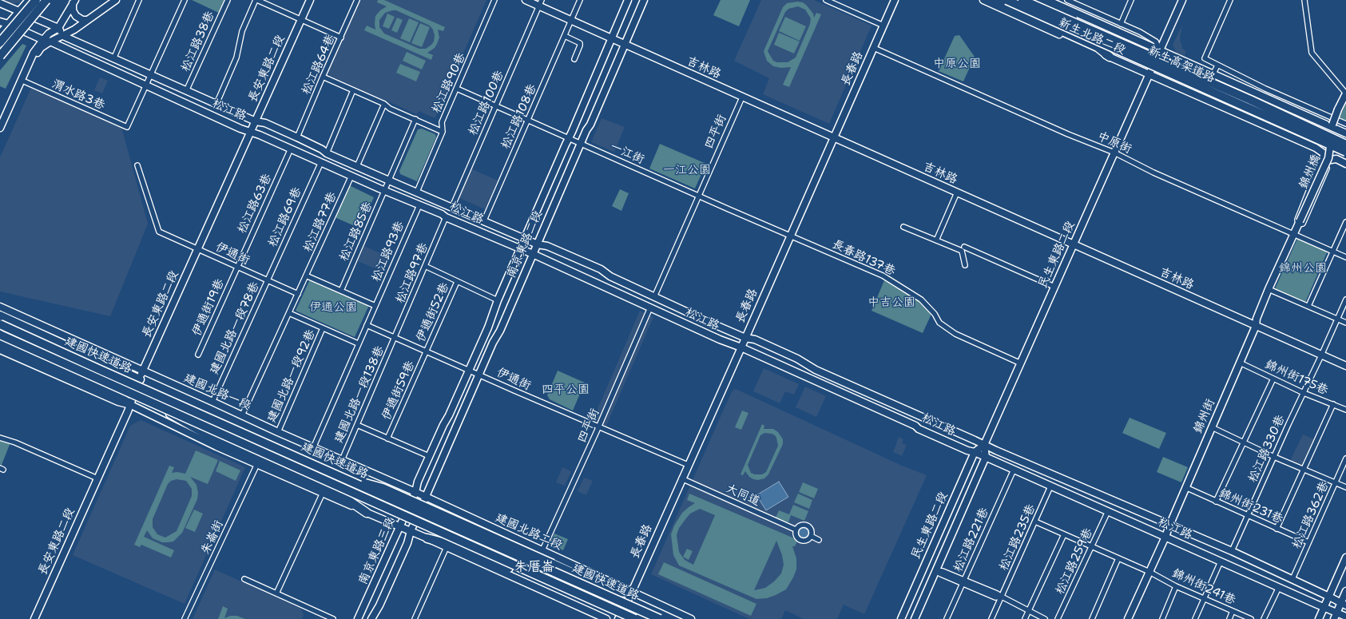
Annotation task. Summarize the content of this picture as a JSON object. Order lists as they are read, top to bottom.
{
  "streets": {
    "highway": ["新生高架道路", "建國快速道路"],
    "street": [
      "新生北路二段",
      "松江路38巷",
      "松江路64巷",
      "吉林路",
      "長安東路二段",
      "長春路",
      "松江路90巷",
      "渭水路3巷",
      "松江路100巷",
      "松江路",
      "松江路108巷",
      "四平街",
      "中原街",
      "一江街",
      "錦州橋",
      "松江路63巷",
      "松江路69巷",
      "松江路77巷",
      "松江路85巷",
      "南京東路二段",
      "松江路93巷",
      "伊通街",
      "民生東路二段",
      "長春路137巷",
      "松江路97巷",
      "伊通街19巷",
      "伊通街52巷",
      "建國北路一段78巷",
      "建國北路一段92巷",
      "錦州街175巷",
      "伊通街59巷",
      "建國北路一段",
      "建國北路一段138巷",
      "錦州街",
      "松江路330巷",
      "大同道",
      "錦州街231巷",
      "松江路362巷",
      "建國北路二段",
      "朱崙街",
      "松江路235巷",
      "松江路221巷",
      "南京東路三段",
      "松江路259巷",
      "錦州街241巷"
    ]
  },
  "crossings": [
    ["新生北路二段", "錦州橋"],
    ["新生北路二段", "民生東路二段"],
    ["松江路38巷", "松江路"],
    ["松江路64巷", "松江路"],
    ["吉林路", "長春路"],
    ["吉林路", "松江路100巷"],
    ["吉林路", "松江路108巷"],
    ["吉林路", "四平街"],
    ["吉林路", "南京東路二段"],
    ["吉林路", "民生東路二段"],
    ["吉林路", "錦州街"],
    ["吉林路", "松江路330巷"],
    ["長安東路二段", "松江路"],
    ["長安東路二段", "伊通街"],
    ["長安東路二段", "建國北路一段"],
    ["長春路", "松江路"],
    ["長春路", "中原街"],
    ["長春路", "一江街"],
    ["長春路", "伊通街"],
    ["長春路", "長春路137巷"],
    ["長春路", "大同道"],
    ["長春路", "建國北路二段"],
    ["松江路90巷", "松江路"],
    ["松江路90巷", "一江街"],
    ["渭水路3巷", "松江路"],
    ["松江路100巷", "松江路"],
    ["松江路100巷", "一江街"],
    ["松江路", "松江路108巷"],
    ["松江路", "四平街"],
    ["松江路", "松江路63巷"],
    ["松江路", "松江路69巷"],
    ["松江路", "松江路77巷"],
    ["松江路", "松江路85巷"],
    ["松江路", "南京東路二段"],
    ["松江路", "松江路93巷"],
    ["松江路", "民生東路二段"],
    ["松江路", "松江路97巷"],
    ["松江路", "錦州街"],
    ["松江路", "松江路330巷"],
    ["松江路", "松江路362巷"],
    ["松江路", "松江路235巷"],
    ["松江路", "松江路221巷"],
    ["松江路", "松江路259巷"],
    ["松江路108巷", "一江街"],
    ["四平街", "一江街"],
    ["四平街", "伊通街"],
    ["四平街", "建國北路二段"],
    ["中原街", "民生東路二段"],
    ["中原街", "錦州街"],
    ["一江街", "南京東路二段"],
    ["一江街", "長春路137巷"],
    ["錦州橋", "錦州街"],
    ["松江路63巷", "伊通街"],
    ["松江路63巷", "伊通街19巷"],
    ["松江路69巷", "伊通街"],
    ["松江路69巷", "建國北路一段78巷"],
    ["南京東路二段", "伊通街"],
    ["南京東路二段", "建國北路一段"],
    ["南京東路二段", "建國北路二段"],
    ["南京東路二段", "南京東路三段"],
    ["伊通街", "松江路97巷"],
    ["伊通街", "伊通街19巷"],
    ["伊通街", "伊通街52巷"],
    ["伊通街", "建國北路一段78巷"],
    ["伊通街", "伊通街59巷"],
    ["伊通街", "建國北路一段138巷"],
    ["民生東路二段", "長春路137巷"],
    ["松江路97巷", "建國北路一段138巷"],
    ["伊通街52巷", "伊通街59巷"],
    ["建國北路一段78巷", "建國北路一段"],
    ["建國北路一段92巷", "建國北路一段"],
    ["錦州街175巷", "錦州街"],
    ["錦州街175巷", "松江路330巷"],
    ["建國北路一段", "建國北路一段138巷"],
    ["建國北路一段", "建國北路二段"],
    ["建國北路一段", "南京東路三段"],
    ["錦州街", "錦州街231巷"],
    ["錦州街", "錦州街241巷"],
    ["松江路330巷", "錦州街231巷"],
    ["錦州街231巷", "松江路362巷"],
    ["建國北路二段", "南京東路三段"],
    ["松江路235巷", "錦州街241巷"],
    ["松江路259巷", "錦州街241巷"]
  ],
  "districts": ["朱厝崙"],
  "parks": [
    "中原公園",
    "一江公園",
    "錦州公園",
    "中吉公園",
    "伊通公園",
    "四平公園"
  ]
}
